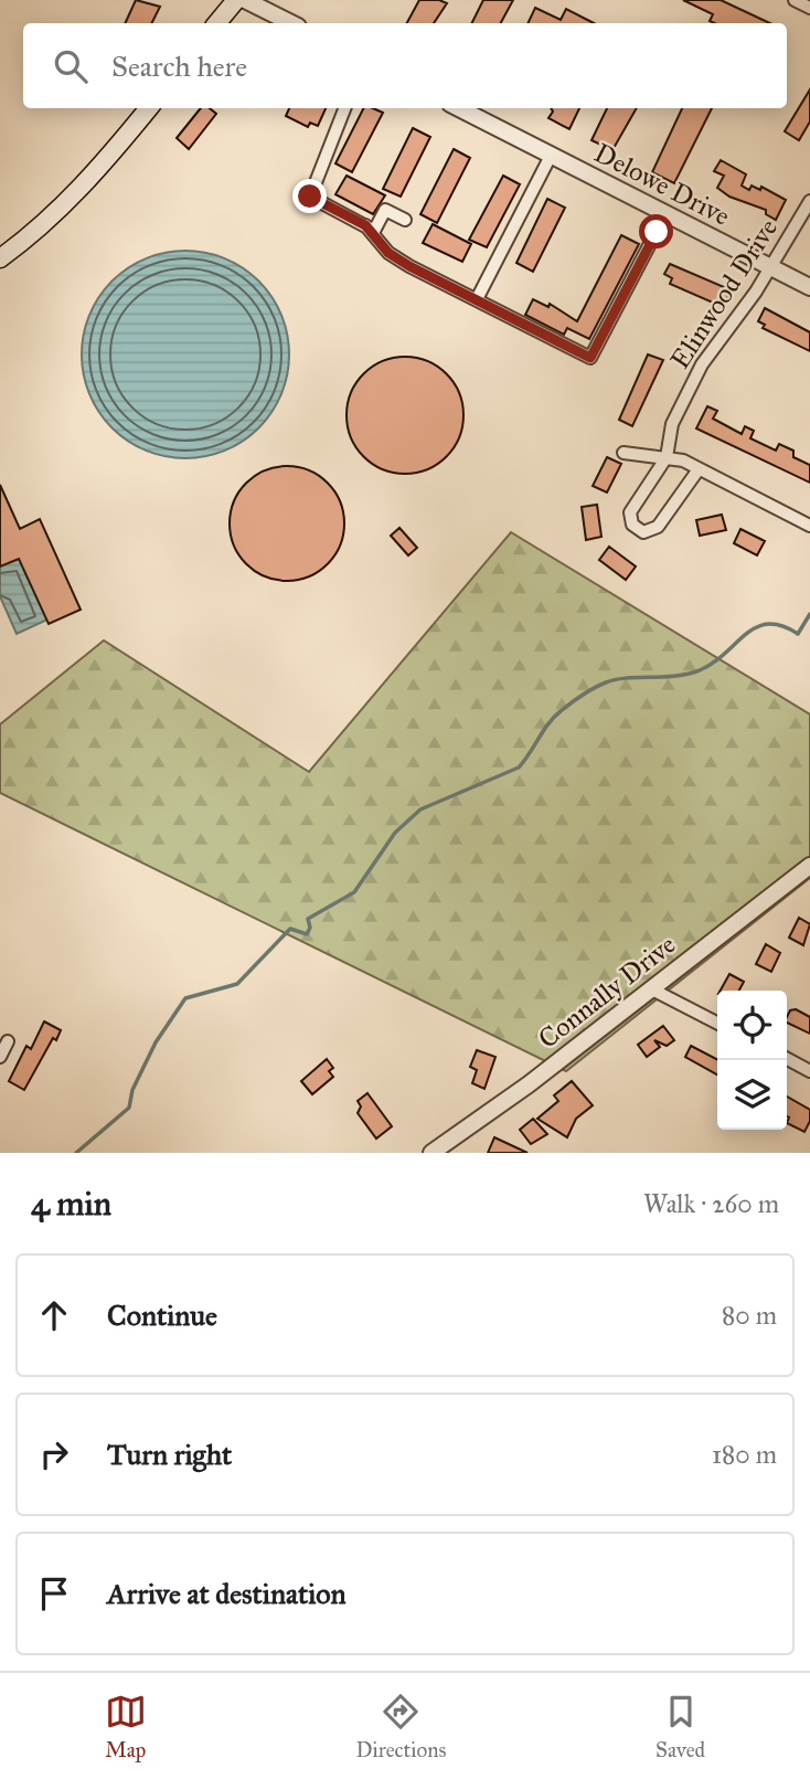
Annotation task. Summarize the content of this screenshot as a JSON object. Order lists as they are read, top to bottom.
{
  "streets": {
    "street": ["Delowe Drive", "Elinwood Drive", "Connally Drive"]
  },
  "crossings": [
    ["Delowe Drive", "Elinwood Drive"]
  ],
  "page": {
    "search": "Search here",
    "heading": ["4 min", "Walk · 260 m"],
    "list": [
      ["Continue", "80 m"],
      ["Turn right", "180 m"],
      "Arrive at destination"
    ],
    "nav": ["Map", "Directions", "Saved"]
  }
}
